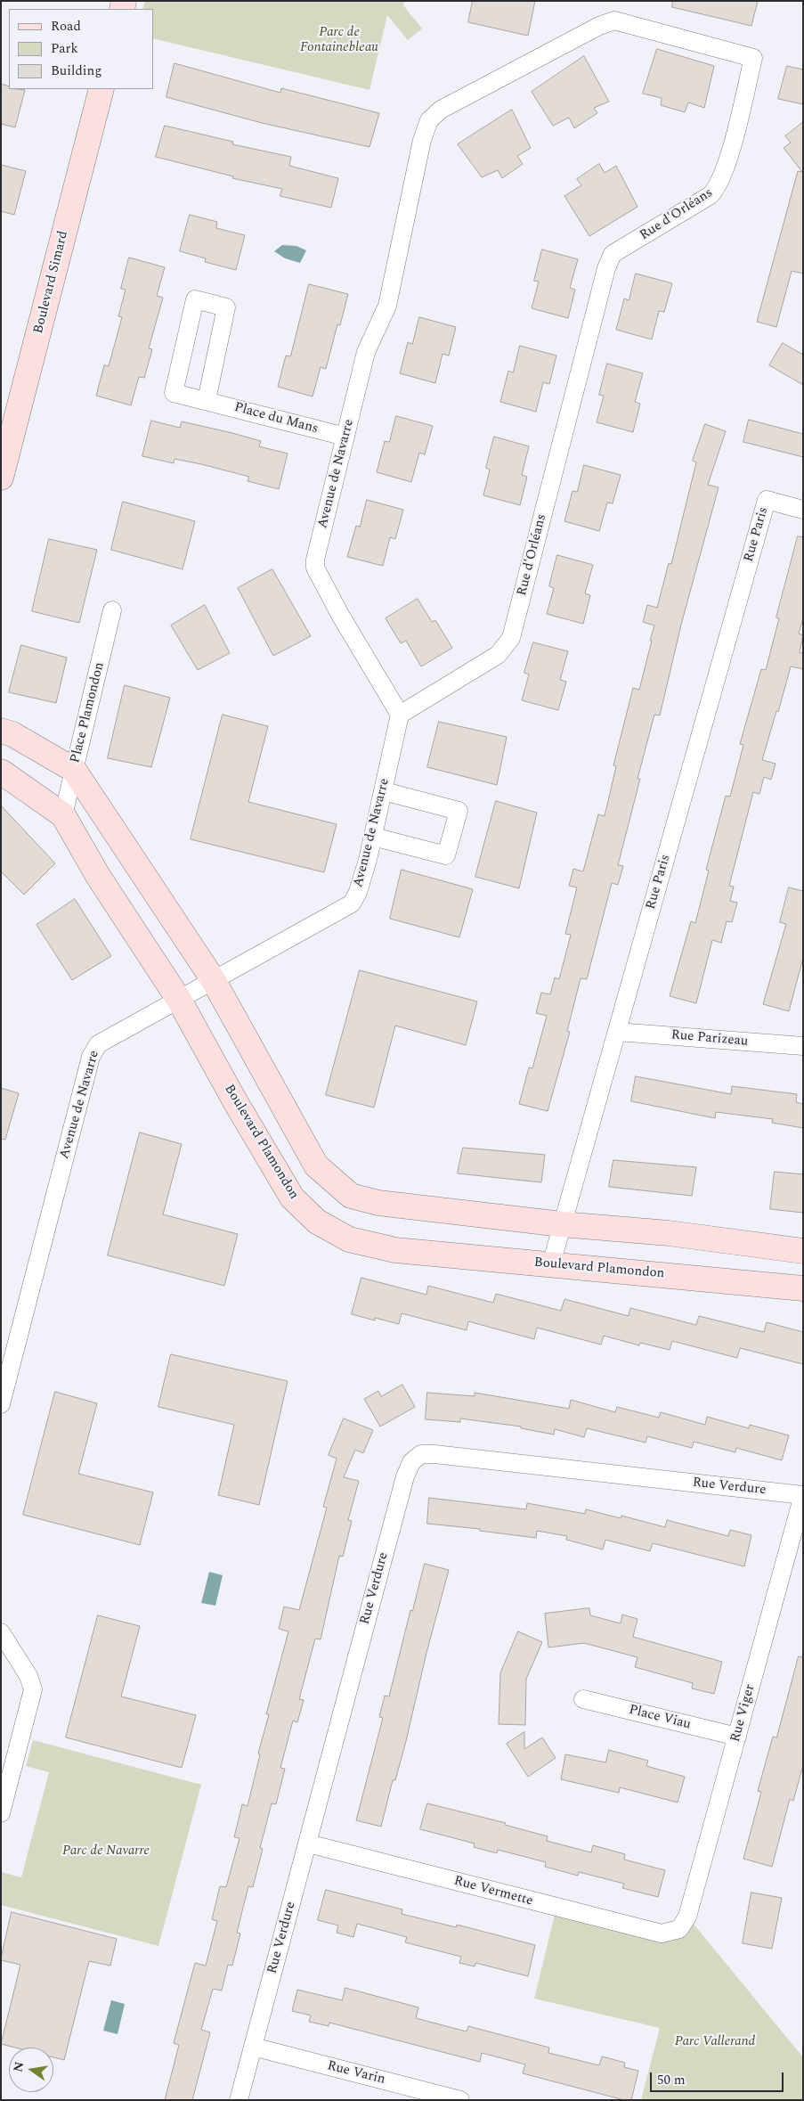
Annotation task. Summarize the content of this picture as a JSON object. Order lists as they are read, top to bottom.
{
  "streets": {
    "street": [
      "Rue d'Orléans",
      "Boulevard Simard",
      "Place du Mans",
      "Avenue de Navarre",
      "Rue Paris",
      "Place Plamondon",
      "Rue Parizeau",
      "Boulevard Plamondon",
      "Rue Verdure",
      "Rue Viger",
      "Place Viau",
      "Rue Vermette",
      "Rue Varin"
    ]
  },
  "crossings": [
    ["Rue d'Orléans", "Avenue de Navarre"],
    ["Place du Mans", "Avenue de Navarre"],
    ["Avenue de Navarre", "Boulevard Plamondon"],
    ["Rue Paris", "Rue Parizeau"],
    ["Rue Paris", "Boulevard Plamondon"],
    ["Place Plamondon", "Boulevard Plamondon"],
    ["Rue Verdure", "Rue Viger"],
    ["Rue Verdure", "Rue Vermette"],
    ["Rue Verdure", "Rue Varin"],
    ["Rue Viger", "Place Viau"],
    ["Rue Viger", "Rue Vermette"]
  ],
  "parks": ["Parc de Fontainebleau", "Parc de Navarre", "Parc Vallerand"],
  "legend": ["Road", "Park", "Building"],
  "scale_bar": "50 m",
  "north": "left"
}
